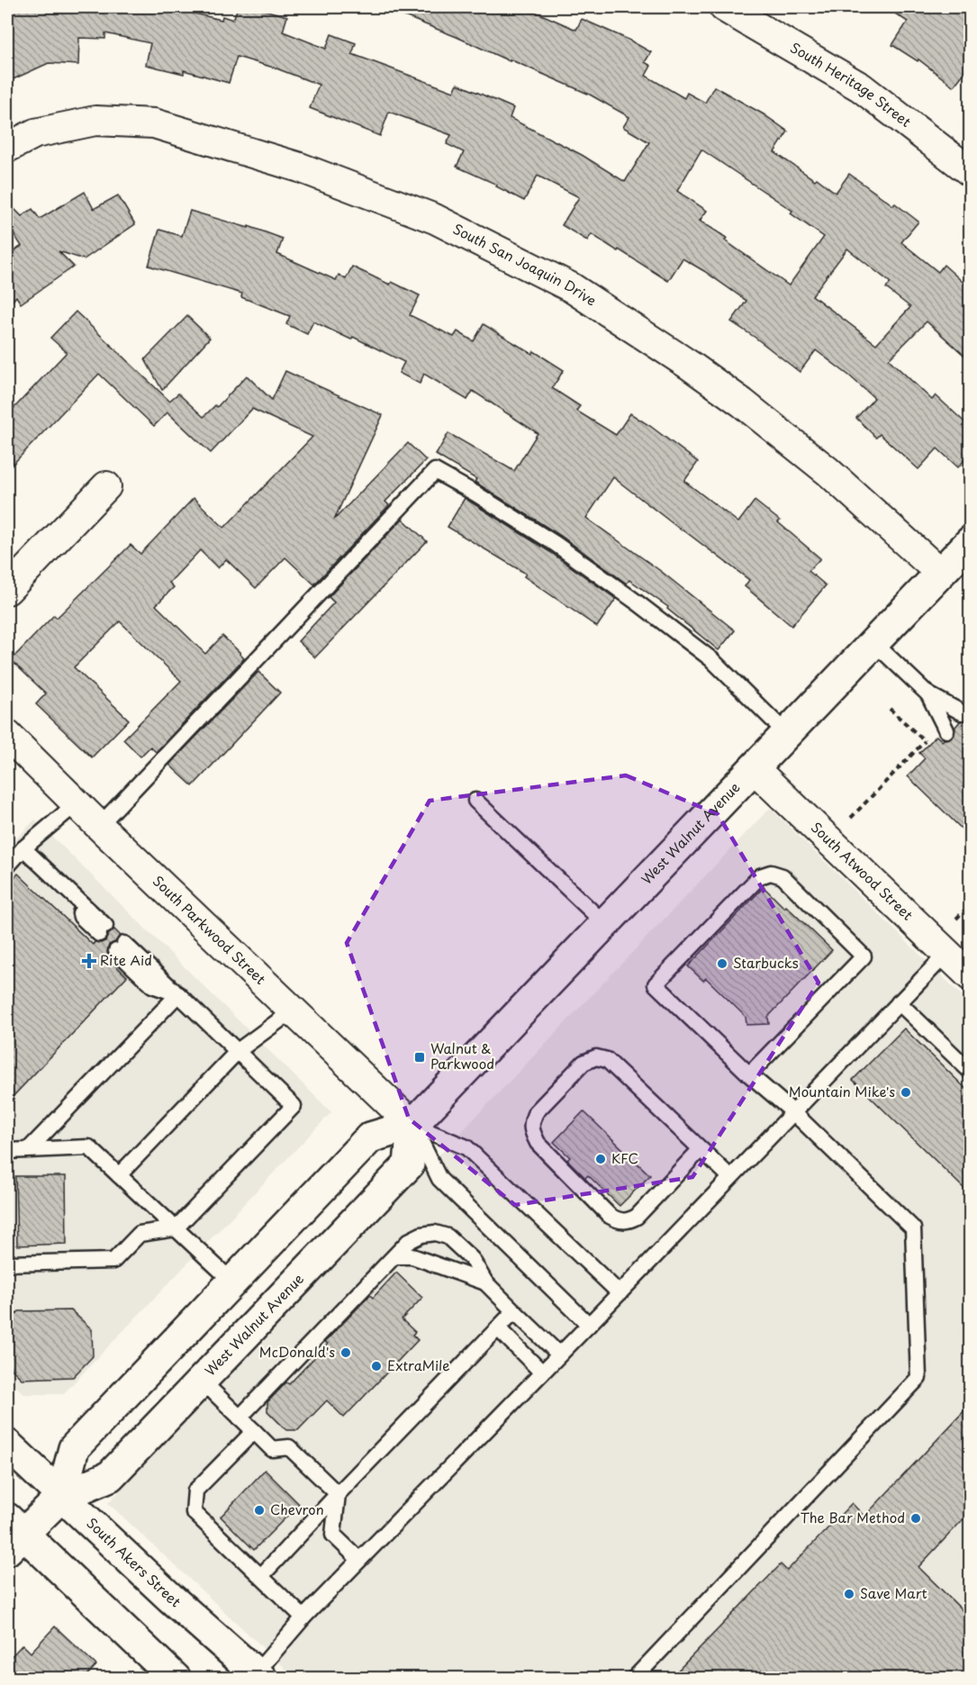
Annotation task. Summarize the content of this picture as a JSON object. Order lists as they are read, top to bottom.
{
  "streets": {
    "main road": ["West Walnut Avenue", "South Akers Street"],
    "street": [
      "South Heritage Street",
      "South San Joaquin Drive",
      "South Atwood Street",
      "South Parkwood Street"
    ]
  },
  "crossings": [
    ["South San Joaquin Drive", "West Walnut Avenue"],
    ["West Walnut Avenue", "South Atwood Street"],
    ["West Walnut Avenue", "South Parkwood Street"],
    ["West Walnut Avenue", "South Akers Street"]
  ],
  "places": {
    "health": ["Rite Aid"],
    "other": [
      "Starbucks",
      "Mountain Mike's",
      "KFC",
      "McDonald's",
      "ExtraMile",
      "Chevron",
      "The Bar Method",
      "Save Mart"
    ],
    "transit": ["Walnut & Parkwood"]
  }
}
